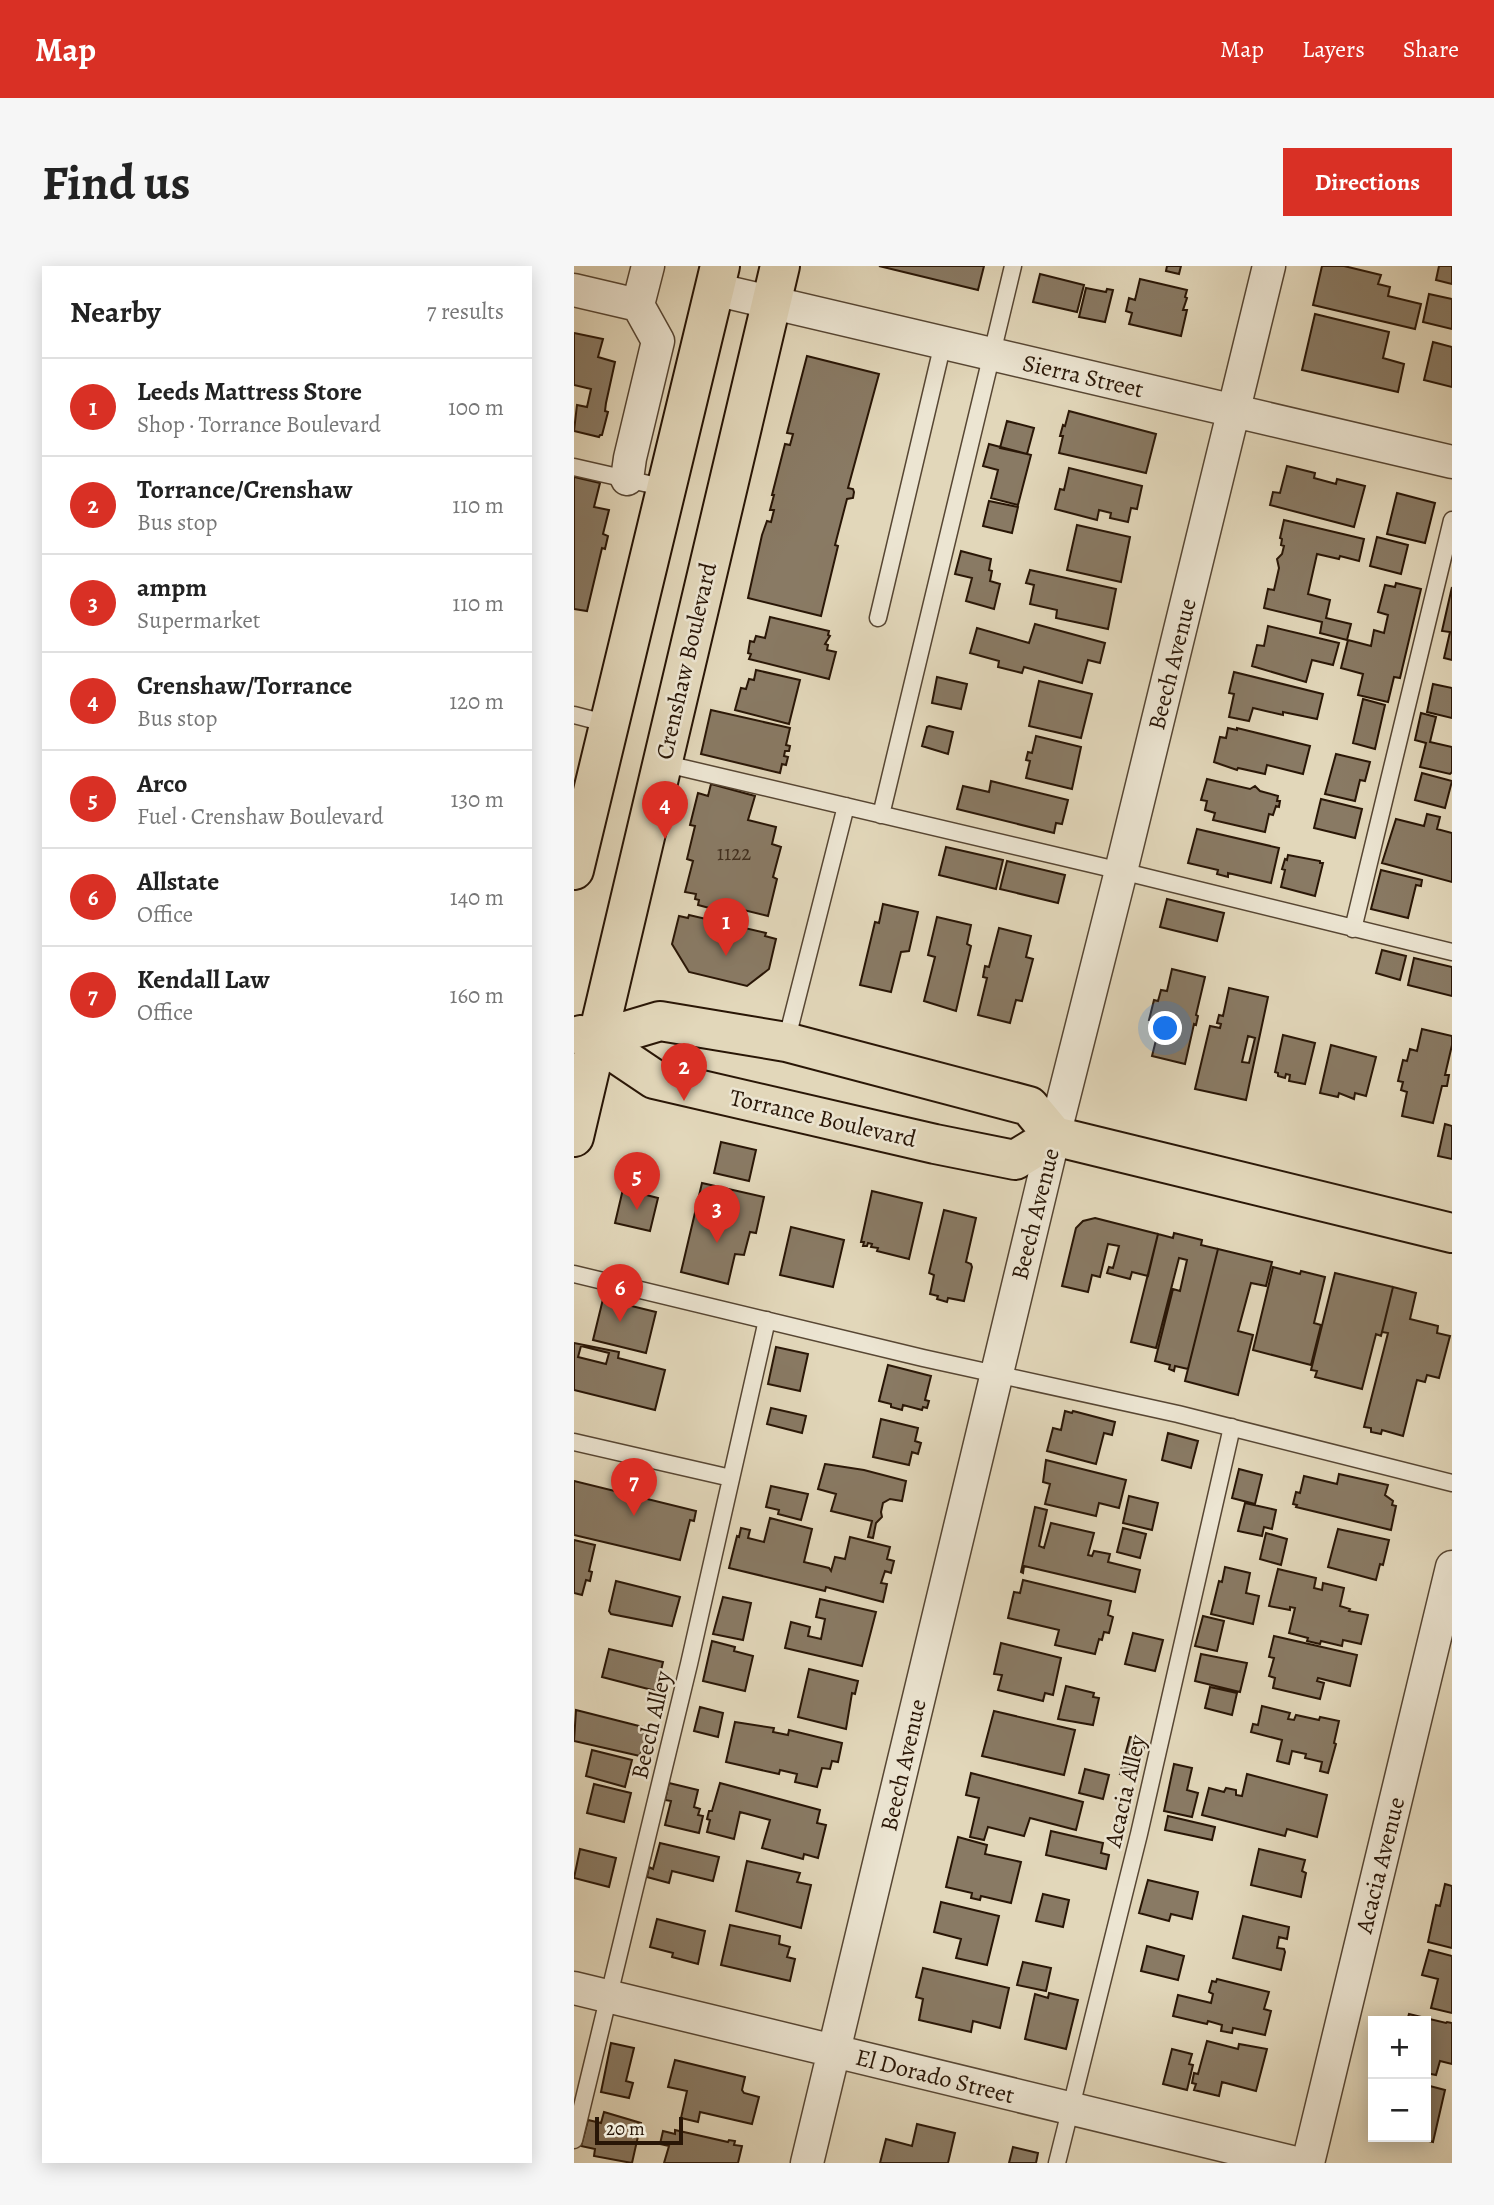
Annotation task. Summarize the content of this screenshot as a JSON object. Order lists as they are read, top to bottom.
{
  "streets": {
    "main road": ["Crenshaw Boulevard", "Torrance Boulevard"],
    "street": [
      "Sierra Street",
      "Beech Avenue",
      "Acacia Avenue",
      "El Dorado Street"
    ],
    "lane": ["Beech Alley", "Acacia Alley"]
  },
  "crossings": [
    ["Sierra Street", "Crenshaw Boulevard"],
    ["Sierra Street", "Beech Avenue"],
    ["Crenshaw Boulevard", "Torrance Boulevard"],
    ["Beech Avenue", "Torrance Boulevard"],
    ["Beech Avenue", "El Dorado Street"],
    ["Beech Alley", "El Dorado Street"],
    ["Acacia Alley", "El Dorado Street"]
  ],
  "house_numbers": ["1122"],
  "scale_bar": "20 m",
  "page": {
    "header": "Map",
    "nav": ["Map", "Layers", "Share"],
    "buttons": "Directions",
    "title": "Find us",
    "heading": ["Nearby", "7 results"],
    "list": [
      {
        "mark": "1",
        "name": "Leeds Mattress Store",
        "note": "Shop · Torrance Boulevard",
        "value": "100 m"
      },
      {
        "mark": "2",
        "name": "Torrance/Crenshaw",
        "note": "Bus stop",
        "value": "110 m"
      },
      {
        "mark": "3",
        "name": "ampm",
        "note": "Supermarket",
        "value": "110 m"
      },
      {
        "mark": "4",
        "name": "Crenshaw/Torrance",
        "note": "Bus stop",
        "value": "120 m"
      },
      {
        "mark": "5",
        "name": "Arco",
        "note": "Fuel · Crenshaw Boulevard",
        "value": "130 m"
      },
      {
        "mark": "6",
        "name": "Allstate",
        "note": "Office",
        "value": "140 m"
      },
      {
        "mark": "7",
        "name": "Kendall Law",
        "note": "Office",
        "value": "160 m"
      }
    ],
    "pins": [
      "4",
      "1",
      "2",
      "5",
      "3",
      "6",
      "7"
    ],
    "map_buttons": ["+", "−"],
    "scale": "20 m"
  }
}
